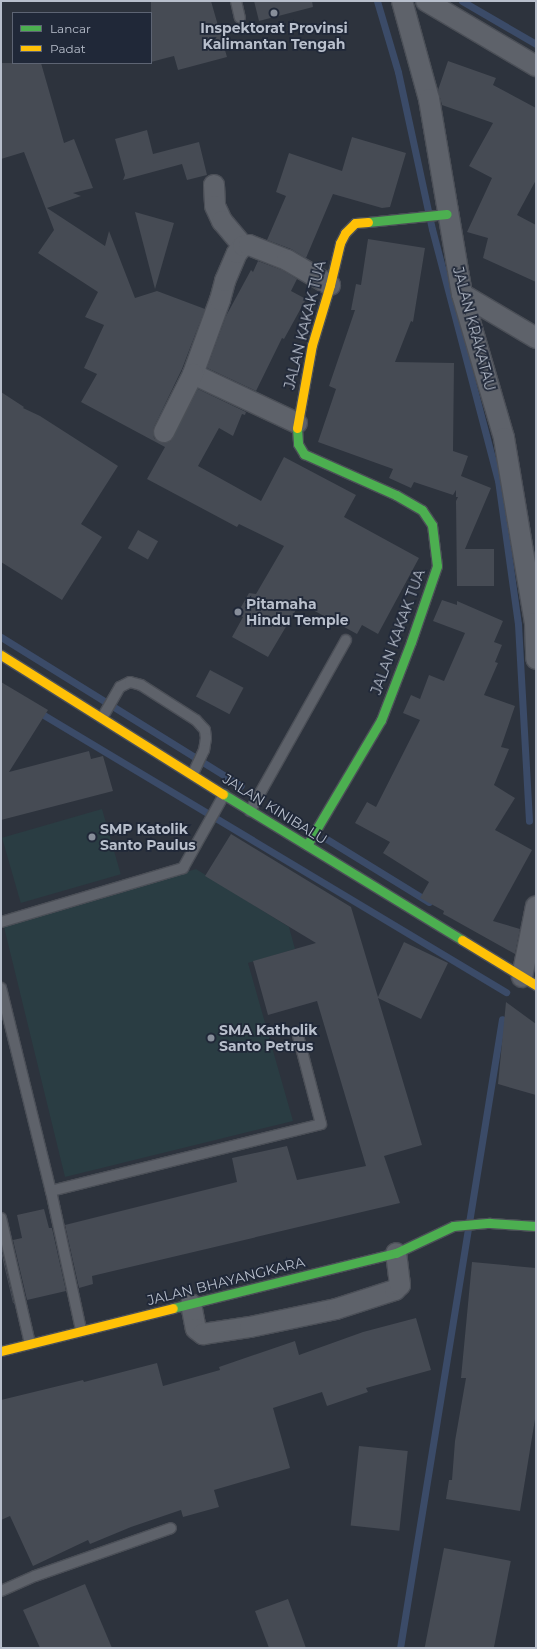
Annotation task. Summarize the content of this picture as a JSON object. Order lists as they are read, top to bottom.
{
  "streets": {
    "street": [
      "JALAN KAKAK TUA",
      "JALAN KRAKATAU",
      "JALAN KINIBALU",
      "JALAN BHAYANGKARA"
    ]
  },
  "crossings": [
    ["JALAN KAKAK TUA", "JALAN KRAKATAU"],
    ["JALAN KAKAK TUA", "JALAN KINIBALU"]
  ],
  "places": [
    "Inspektorat Provinsi Kalimantan Tengah",
    "Pitamaha Hindu Temple",
    "SMP Katolik Santo Paulus",
    "SMA Katholik Santo Petrus"
  ],
  "legend": ["Lancar", "Padat"]
}
